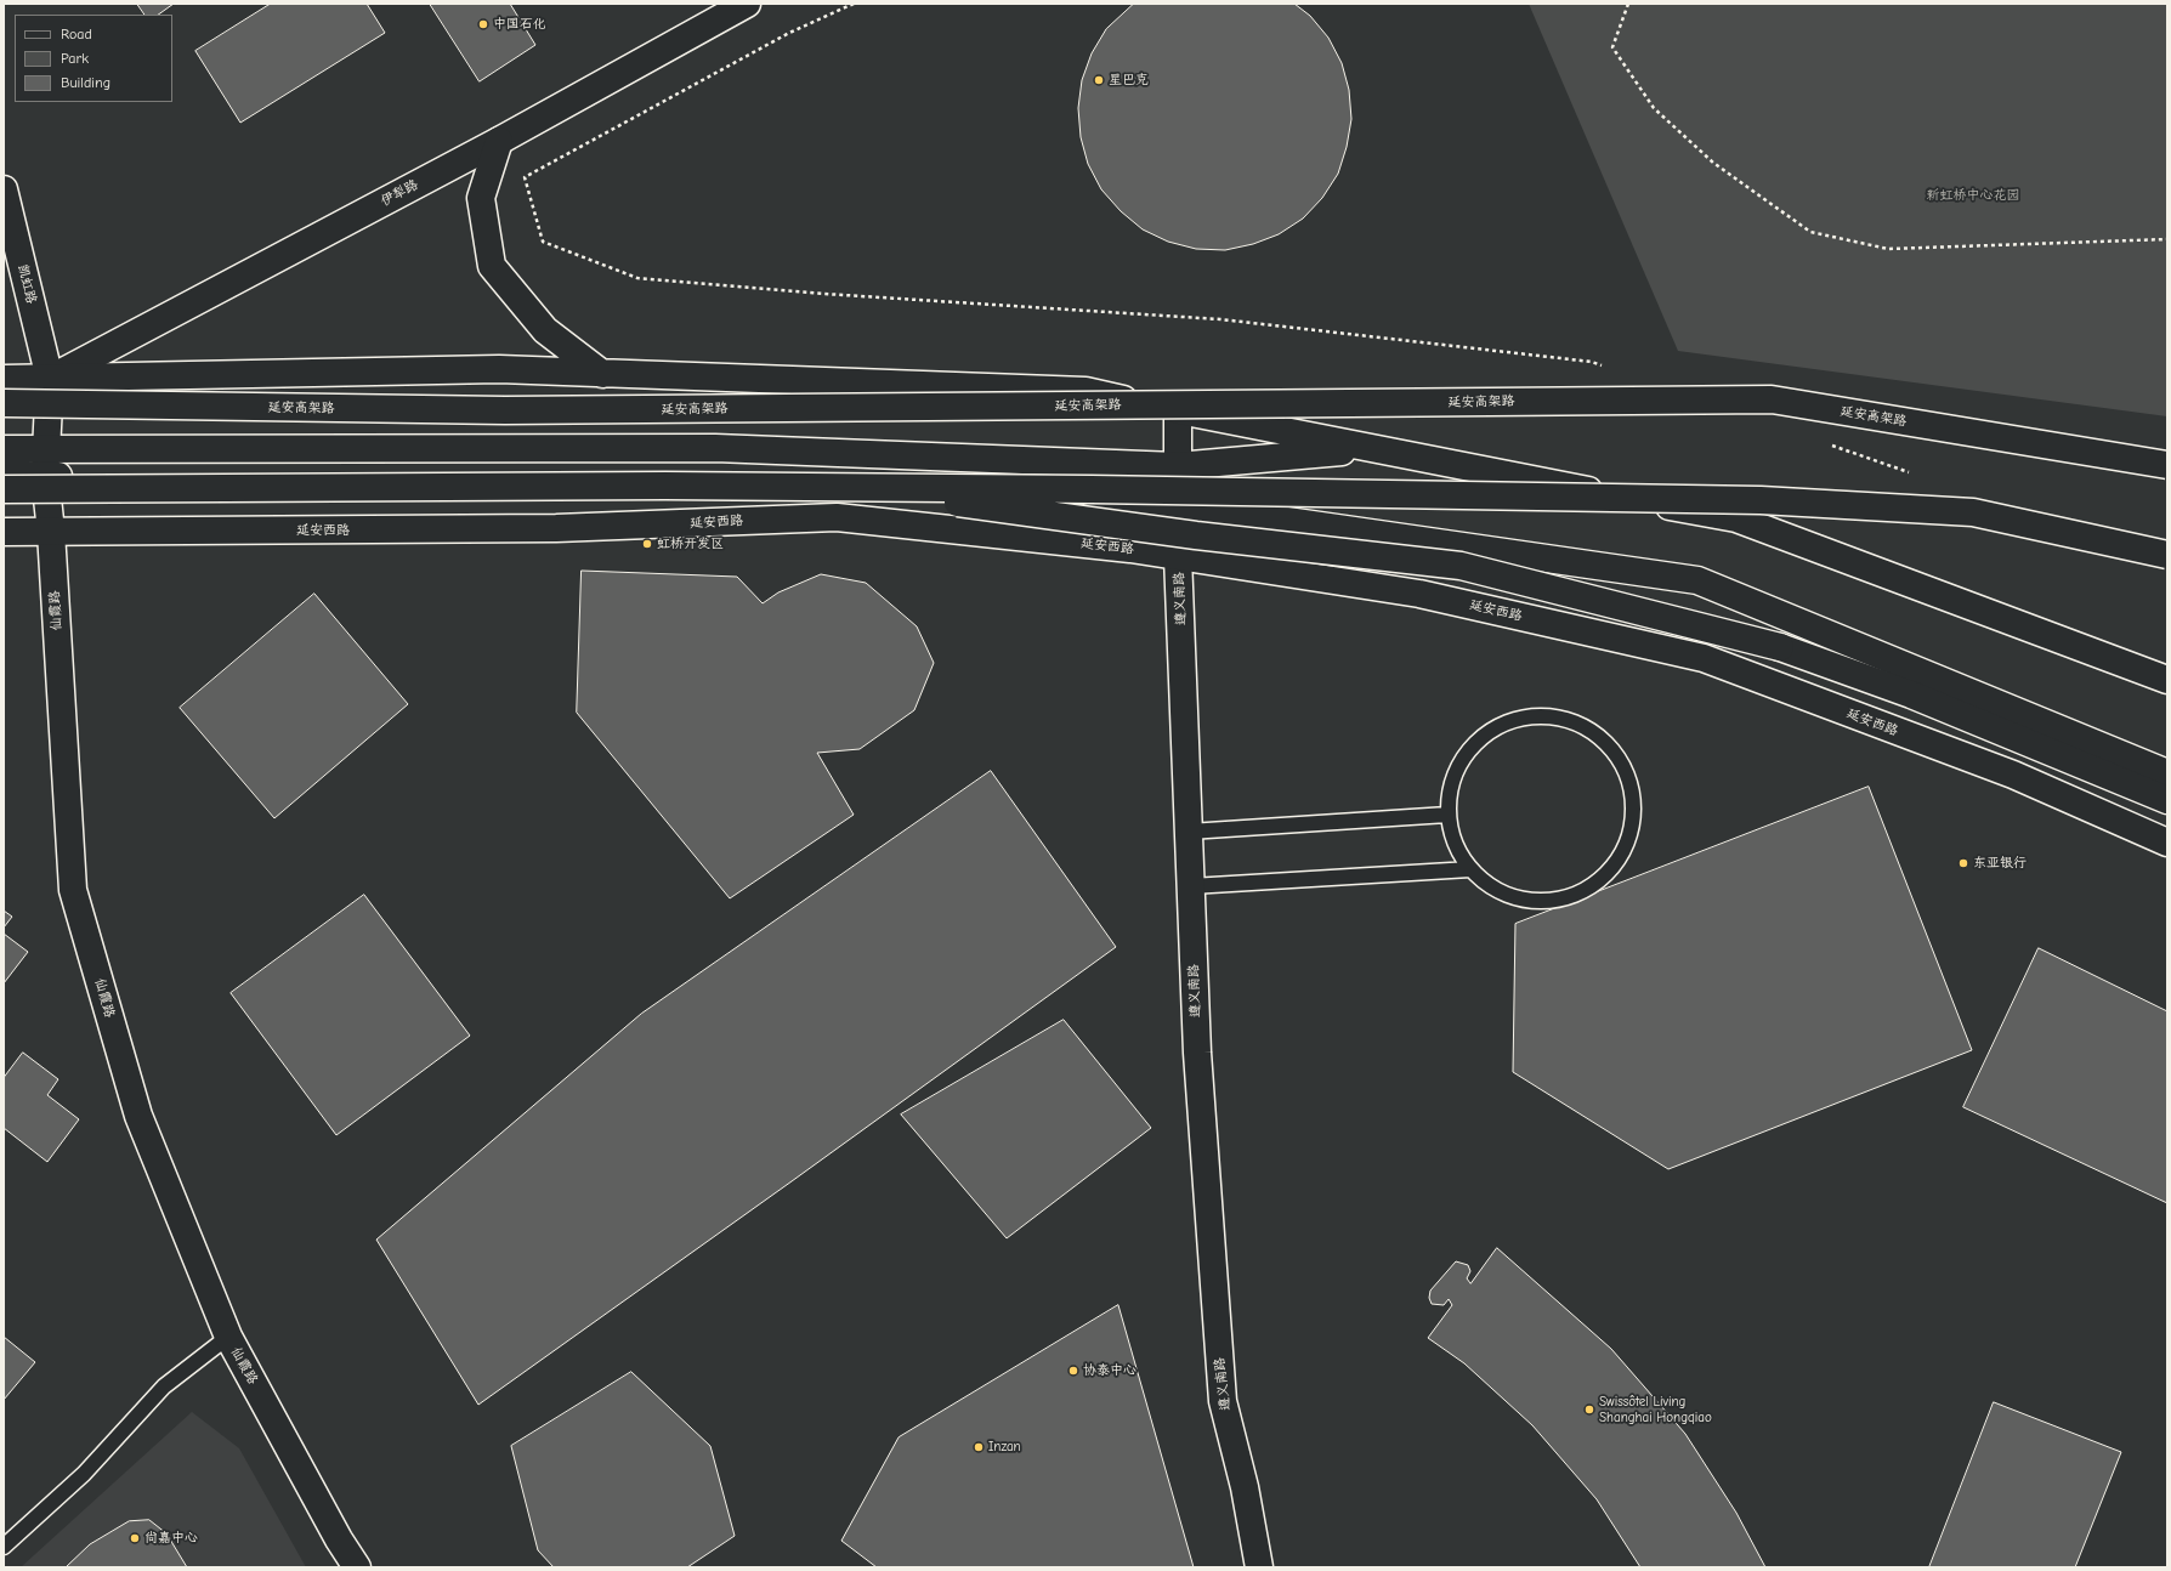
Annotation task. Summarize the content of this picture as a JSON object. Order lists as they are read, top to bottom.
{
  "streets": {
    "main road": [
      "伊犁路",
      "凯虹路",
      "延安高架路",
      "延安西路",
      "遵义南路",
      "仙霞路"
    ]
  },
  "crossings": [
    ["伊犁路", "凯虹路"],
    ["伊犁路", "仙霞路"],
    ["凯虹路", "仙霞路"],
    ["延安西路", "遵义南路"],
    ["延安西路", "仙霞路"]
  ],
  "parks": ["新虹桥中心花园"],
  "places": [
    "中国石化",
    "星巴克",
    "虹桥开发区",
    "东亚银行",
    "协泰中心",
    "Swissôtel Living Shanghai Hongqiao",
    "Inzan",
    "尚嘉中心"
  ],
  "legend": ["Road", "Park", "Building"]
}
